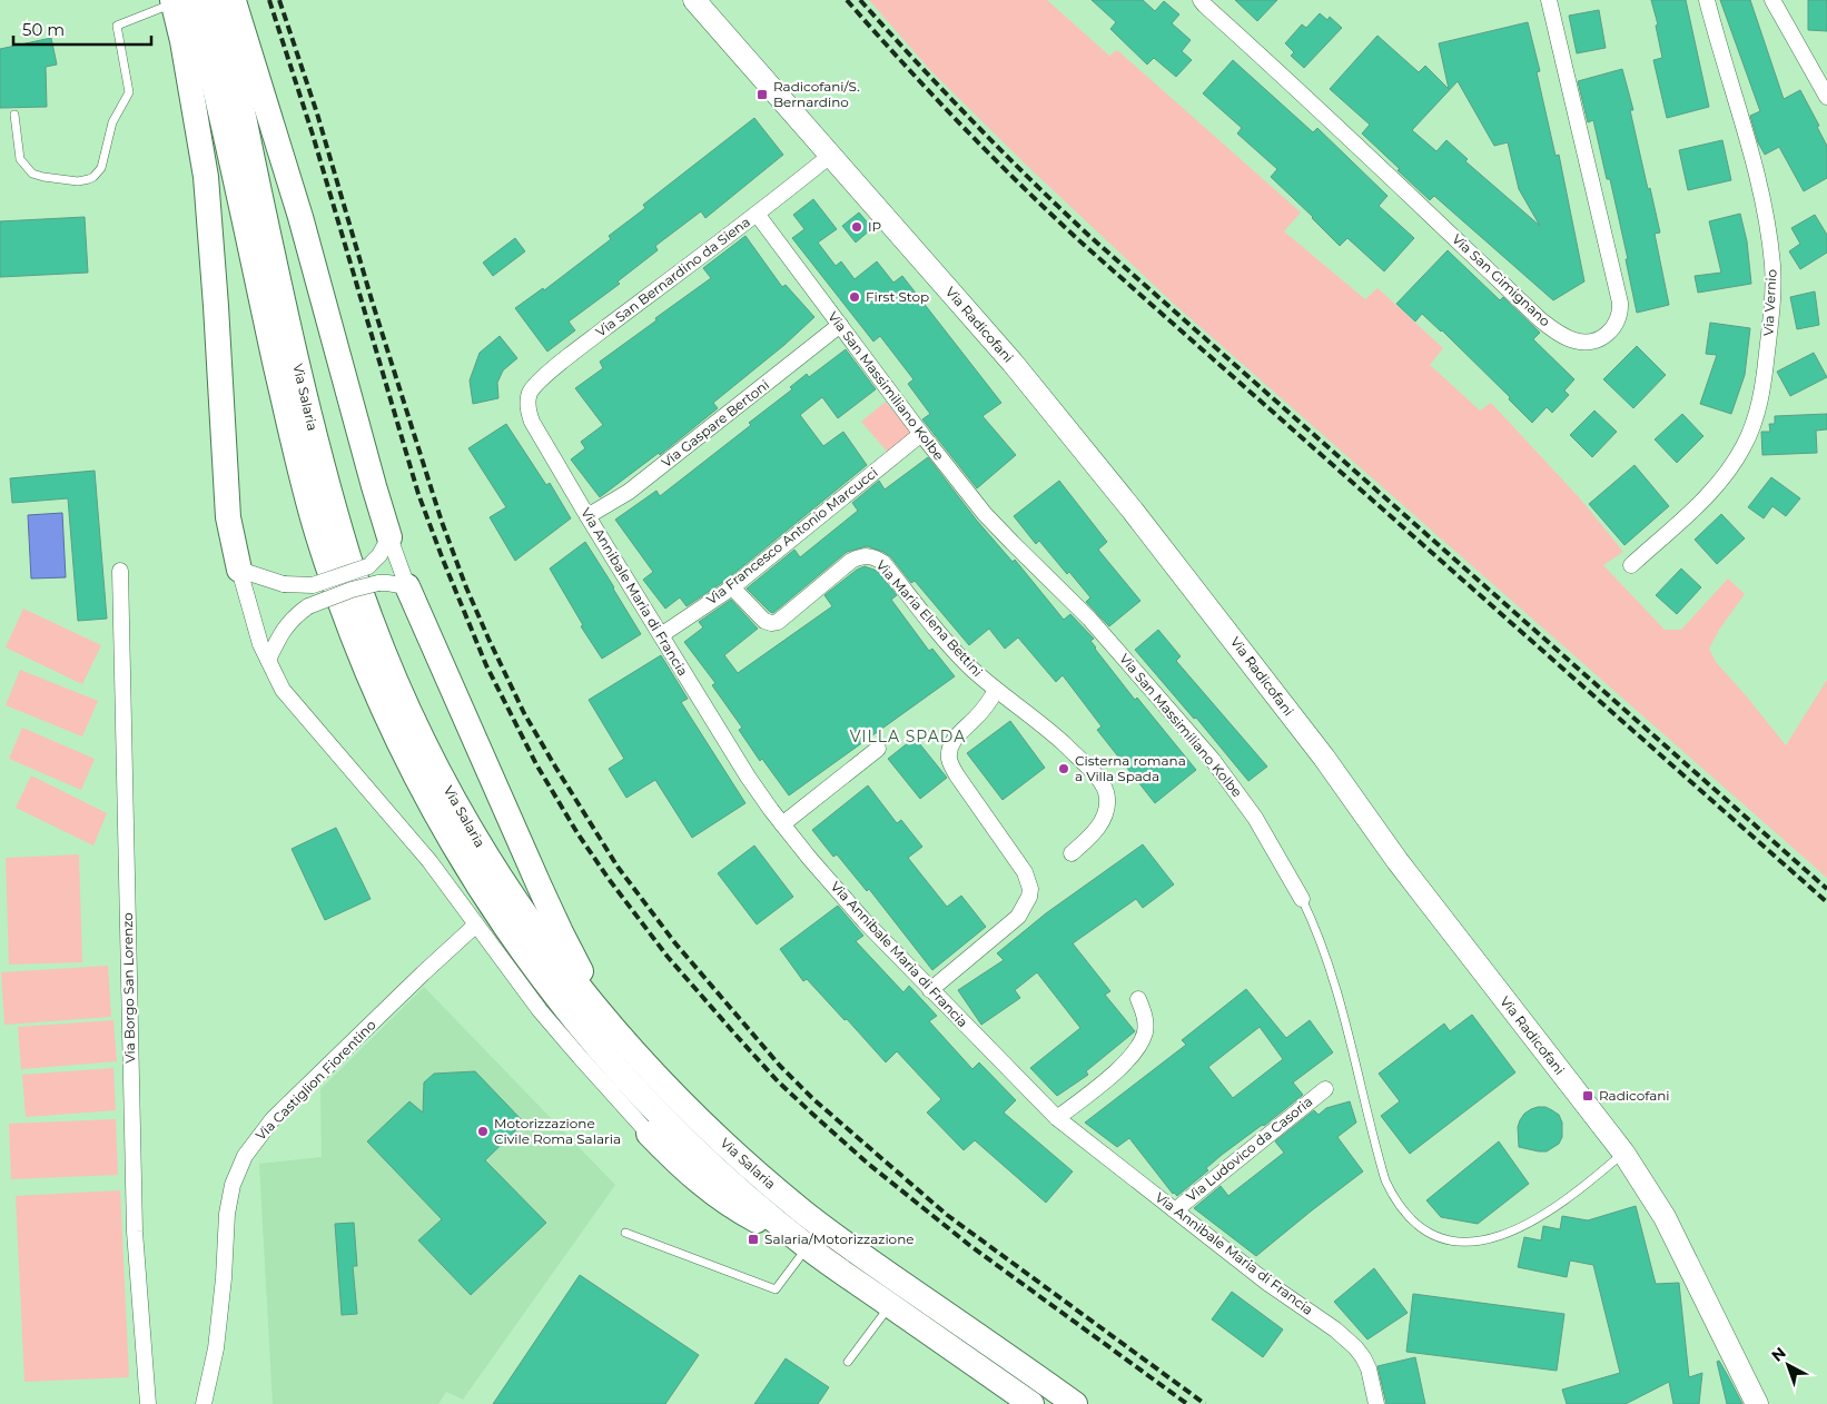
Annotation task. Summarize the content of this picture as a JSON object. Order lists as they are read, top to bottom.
{
  "streets": {
    "main road": ["Via Salaria"],
    "street": [
      "Via San Bernardino da Siena",
      "Via San Gimignano",
      "Via Vernio",
      "Via Radicofani",
      "Via San Massimiliano Kolbe",
      "Via Gaspare Bertoni",
      "Via Francesco Antonio Marcucci",
      "Via Annibale Maria di Francia",
      "Via Maria Elena Bettini",
      "Via Borgo San Lorenzo",
      "Via Castiglion Fiorentino",
      "Via Ludovico da Casoria"
    ]
  },
  "crossings": [
    ["Via San Bernardino da Siena", "Via Radicofani"],
    ["Via San Bernardino da Siena", "Via San Massimiliano Kolbe"],
    ["Via San Bernardino da Siena", "Via Annibale Maria di Francia"],
    ["Via Radicofani", "Via San Massimiliano Kolbe"],
    ["Via San Massimiliano Kolbe", "Via Gaspare Bertoni"],
    ["Via San Massimiliano Kolbe", "Via Francesco Antonio Marcucci"],
    ["Via Gaspare Bertoni", "Via Annibale Maria di Francia"],
    ["Via Francesco Antonio Marcucci", "Via Annibale Maria di Francia"],
    ["Via Francesco Antonio Marcucci", "Via Maria Elena Bettini"],
    ["Via Annibale Maria di Francia", "Via Ludovico da Casoria"]
  ],
  "districts": ["VILLA SPADA"],
  "places": {
    "transit": ["Radicofani/S. Bernardino", "Radicofani", "Salaria/Motorizzazione"],
    "other": [
      "IP",
      "First Stop",
      "Cisterna romana a Villa Spada",
      "Motorizzazione Civile Roma Salaria"
    ]
  },
  "scale_bar": "50 m",
  "north": "top left"
}
